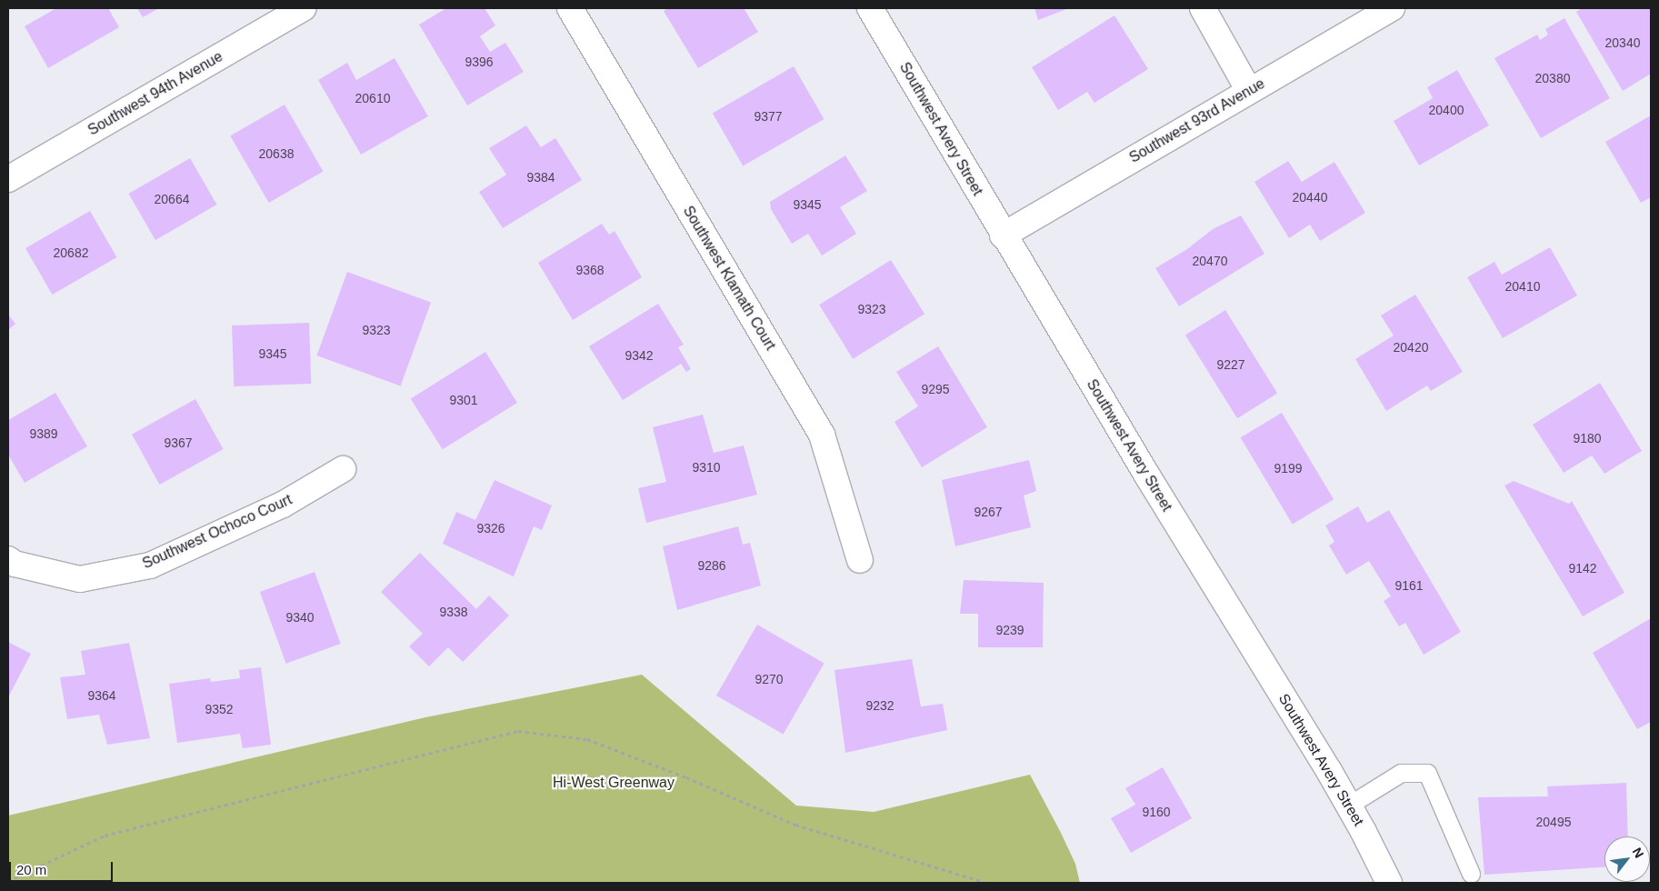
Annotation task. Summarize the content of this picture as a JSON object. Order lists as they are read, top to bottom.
{
  "streets": {
    "street": [
      "Southwest 94th Avenue",
      "Southwest 93rd Avenue",
      "Southwest Avery Street",
      "Southwest Klamath Court",
      "Southwest Ochoco Court"
    ]
  },
  "crossings": [
    ["Southwest 93rd Avenue", "Southwest Avery Street"]
  ],
  "parks": ["Hi-West Greenway"],
  "house_numbers": [
    "20340",
    "9396",
    "20380",
    "20610",
    "20400",
    "9377",
    "20638",
    "9384",
    "20440",
    "20664",
    "9345",
    "20682",
    "20470",
    "9368",
    "20410",
    "9323",
    "9323",
    "20420",
    "9345",
    "9342",
    "9227",
    "9295",
    "9301",
    "9389",
    "9180",
    "9367",
    "9310",
    "9199",
    "9267",
    "9326",
    "9286",
    "9142",
    "9161",
    "9338",
    "9340",
    "9239",
    "9270",
    "9364",
    "9232",
    "9352",
    "9160",
    "20495"
  ],
  "scale_bar": "20 m",
  "north": "top right"
}
